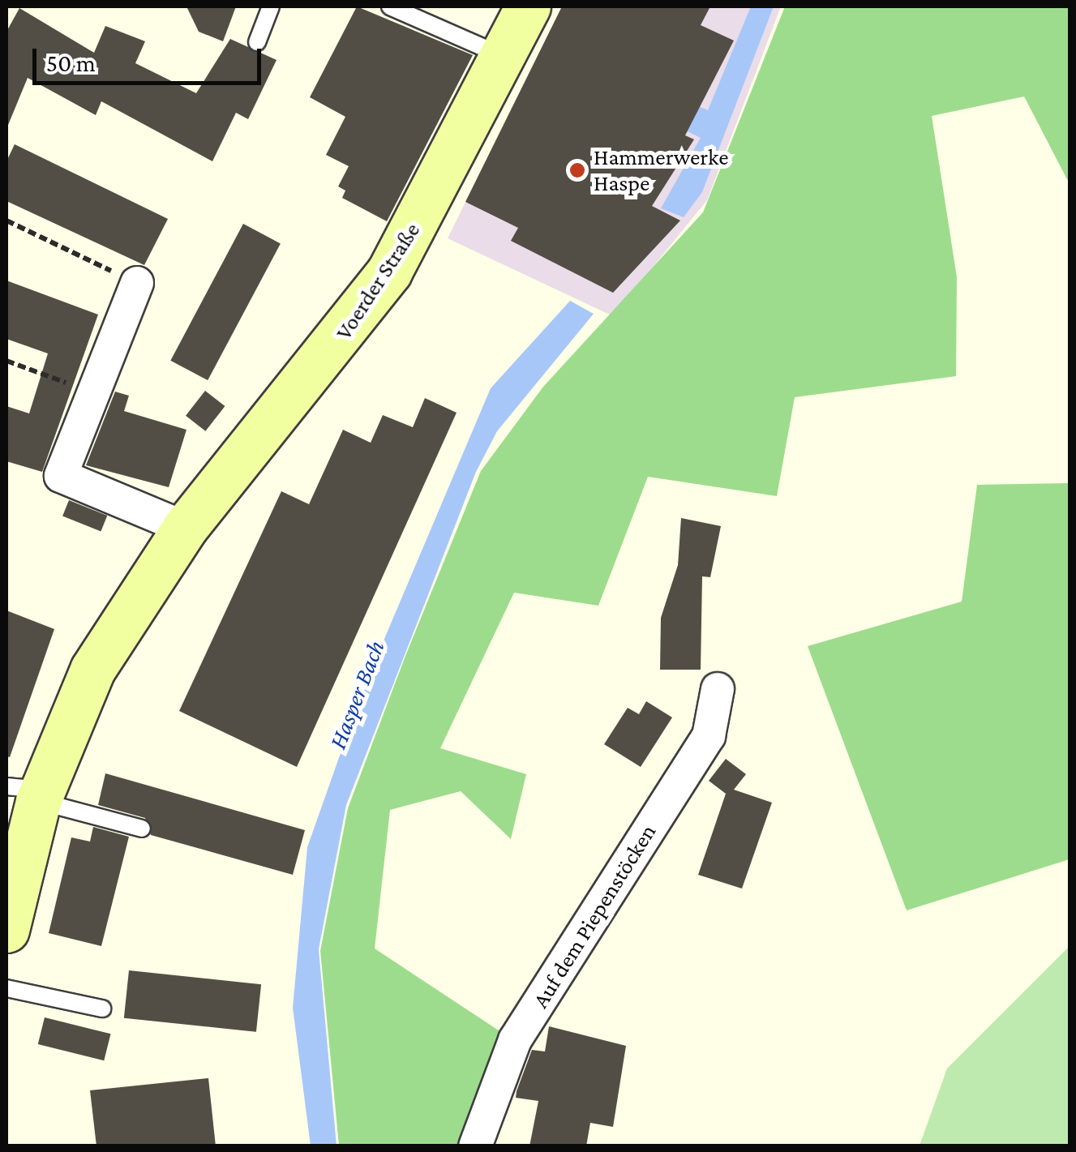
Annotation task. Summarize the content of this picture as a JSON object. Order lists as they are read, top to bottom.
{
  "streets": {
    "main road": ["Voerder Straße"],
    "street": ["Auf dem Piepenstöcken"]
  },
  "water": ["Hasper Bach"],
  "places": ["Hammerwerke Haspe"],
  "scale_bar": "50 m"
}
